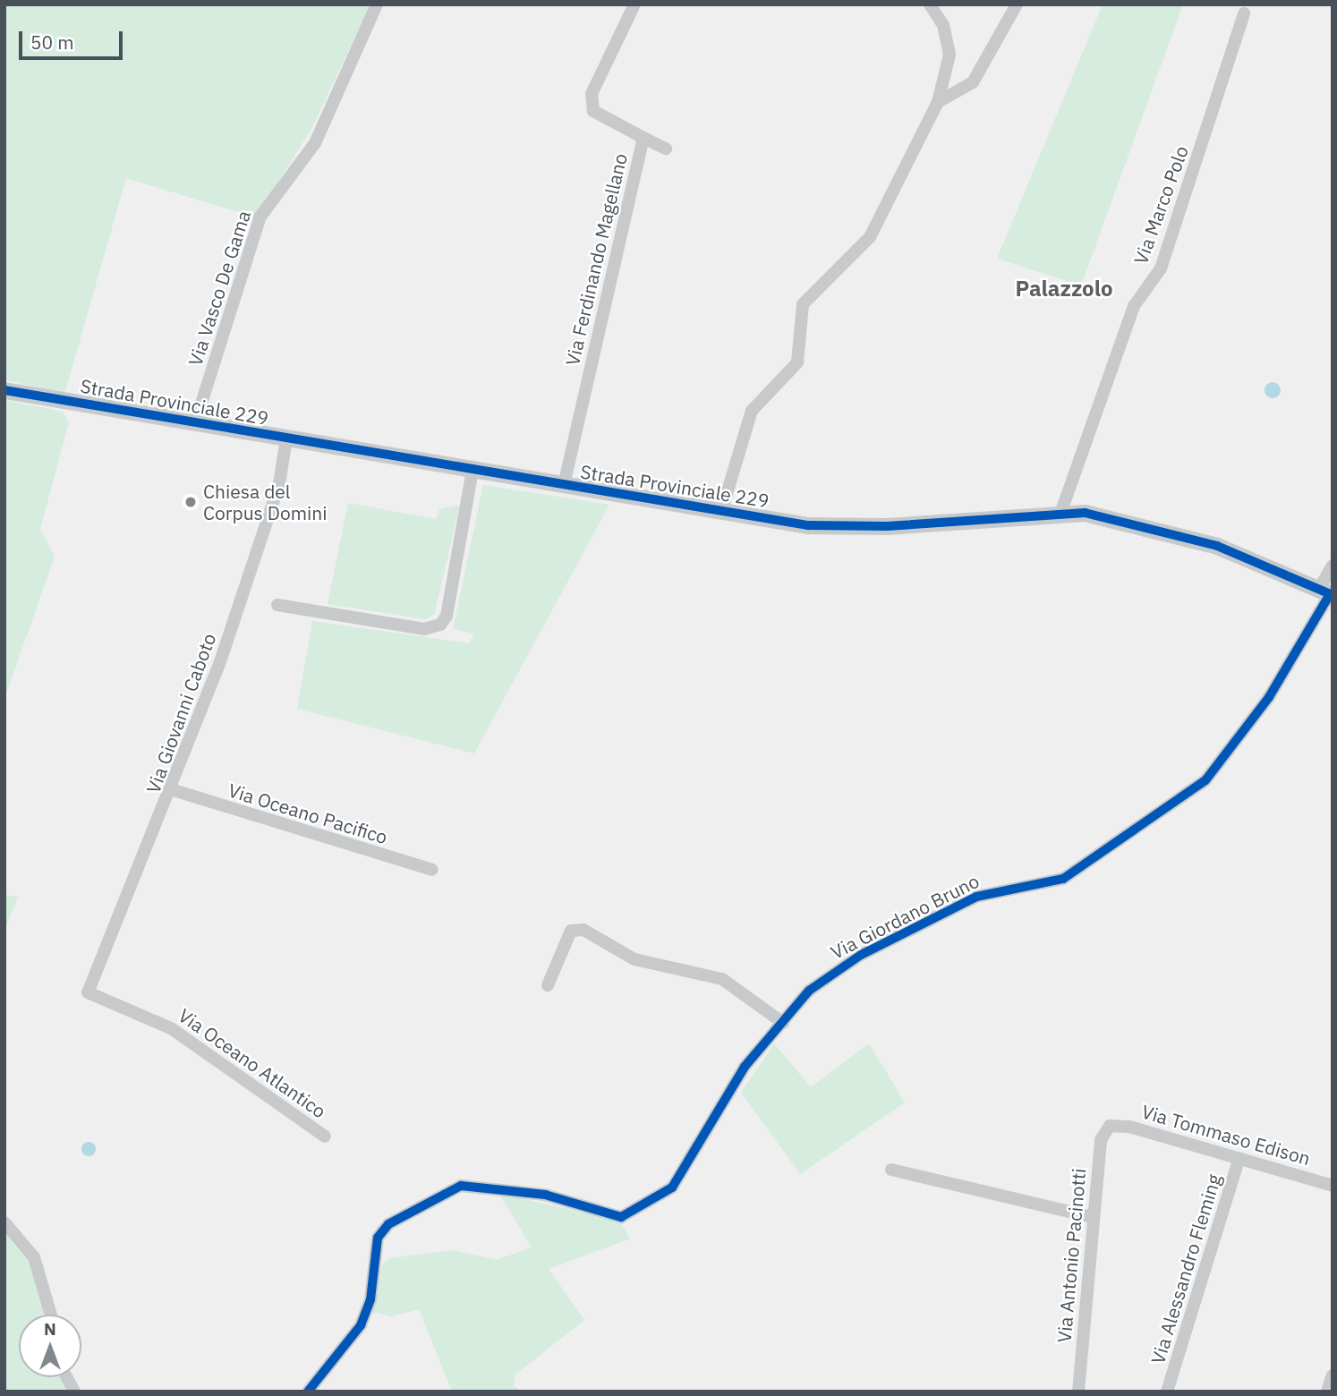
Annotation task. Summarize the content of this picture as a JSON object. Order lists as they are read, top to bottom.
{
  "streets": {
    "street": [
      "Via Marco Polo",
      "Via Ferdinando Magellano",
      "Via Vasco De Gama",
      "Strada Provinciale 229",
      "Via Giovanni Caboto",
      "Via Oceano Pacifico",
      "Via Giordano Bruno",
      "Via Oceano Atlantico",
      "Via Tommaso Edison",
      "Via Antonio Pacinotti",
      "Via Alessandro Fleming"
    ]
  },
  "crossings": [
    ["Via Marco Polo", "Strada Provinciale 229"],
    ["Via Ferdinando Magellano", "Strada Provinciale 229"],
    ["Via Vasco De Gama", "Strada Provinciale 229"],
    ["Strada Provinciale 229", "Via Giovanni Caboto"],
    ["Strada Provinciale 229", "Via Giordano Bruno"],
    ["Via Giovanni Caboto", "Via Oceano Pacifico"],
    ["Via Giovanni Caboto", "Via Oceano Atlantico"],
    ["Via Tommaso Edison", "Via Antonio Pacinotti"],
    ["Via Tommaso Edison", "Via Alessandro Fleming"]
  ],
  "districts": ["Palazzolo"],
  "places": ["Chiesa del Corpus Domini"],
  "scale_bar": "50 m",
  "north": "top"
}
